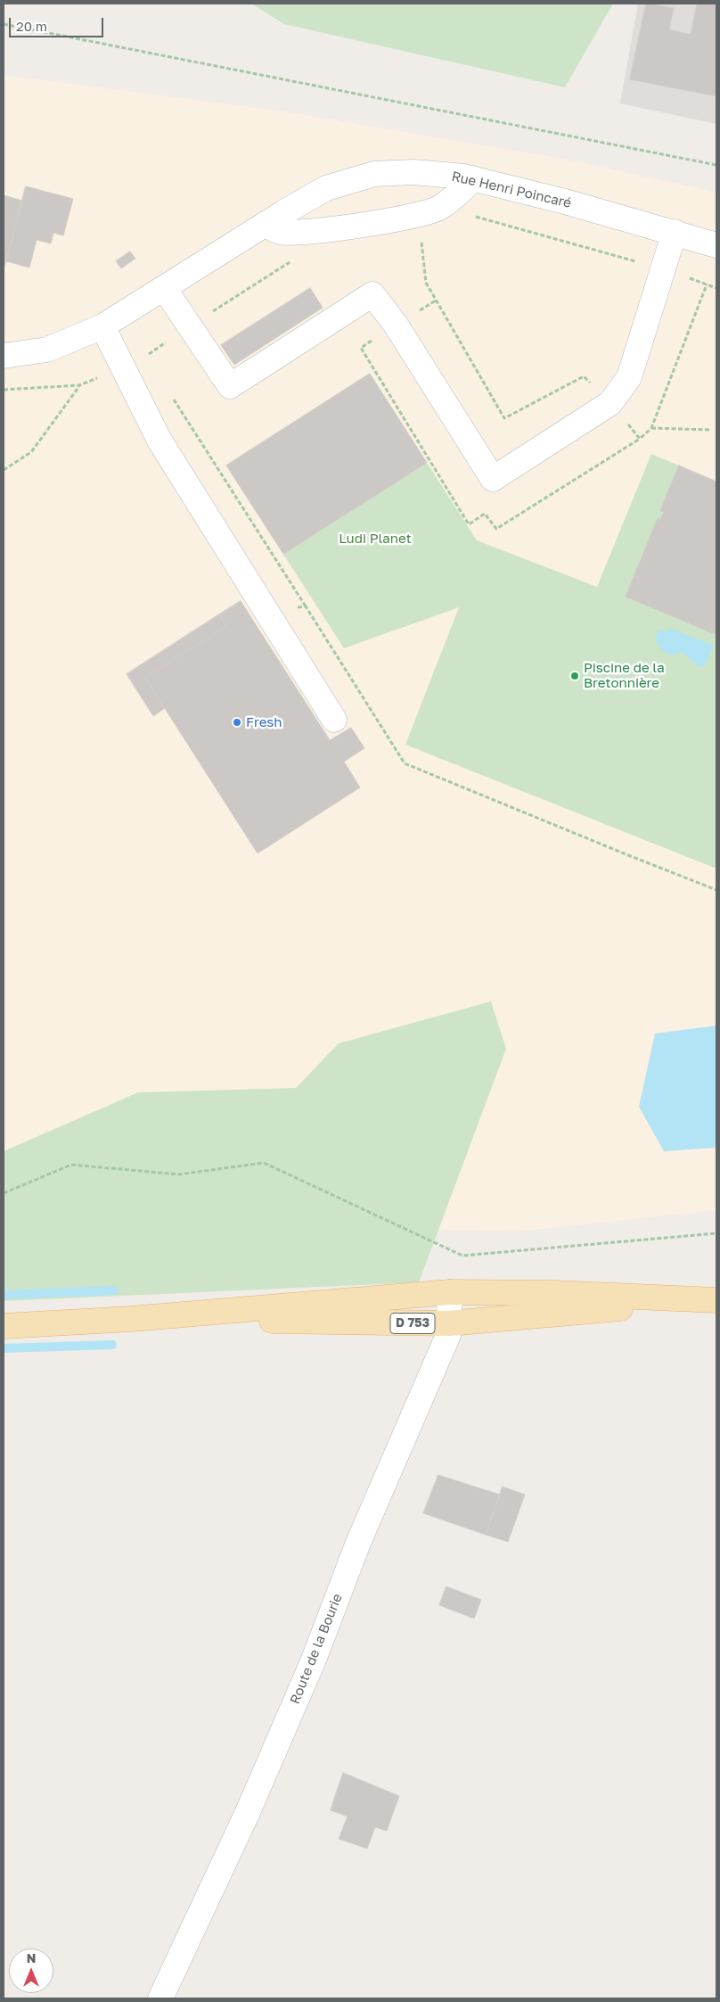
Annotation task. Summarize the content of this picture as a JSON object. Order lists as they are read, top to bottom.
{
  "streets": {
    "main road": ["D 753"],
    "street": ["Rue Henri Poincaré", "Route de la Bourie"]
  },
  "crossings": [
    ["D 753", "Route de la Bourie"]
  ],
  "parks": ["Ludi Planet"],
  "places": ["Piscine de la Bretonnière", "Fresh"],
  "scale_bar": "20 m",
  "north": "top"
}
